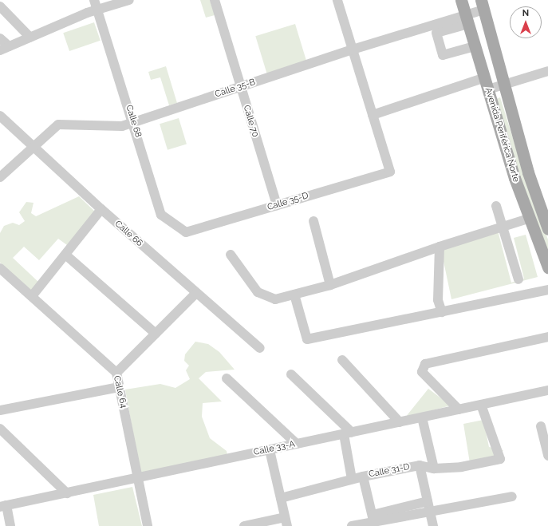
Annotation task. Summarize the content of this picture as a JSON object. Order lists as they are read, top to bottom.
{
  "streets": {
    "main road": ["Avenida Periférica Norte"],
    "street": [
      "Calle 35-B",
      "Calle 68",
      "Calle 70",
      "Calle 35-D",
      "Calle 66",
      "Calle 64",
      "Calle 33-A",
      "Calle 31-D"
    ]
  },
  "crossings": [
    ["Calle 35-B", "Calle 68"],
    ["Calle 35-B", "Calle 70"],
    ["Calle 35-B", "Avenida Periférica Norte"],
    ["Calle 35-B", "Calle 66"],
    ["Calle 68", "Calle 35-D"],
    ["Calle 70", "Calle 35-D"],
    ["Calle 64", "Calle 33-A"],
    ["Calle 33-A", "Calle 31-D"]
  ],
  "north": "top"
}
